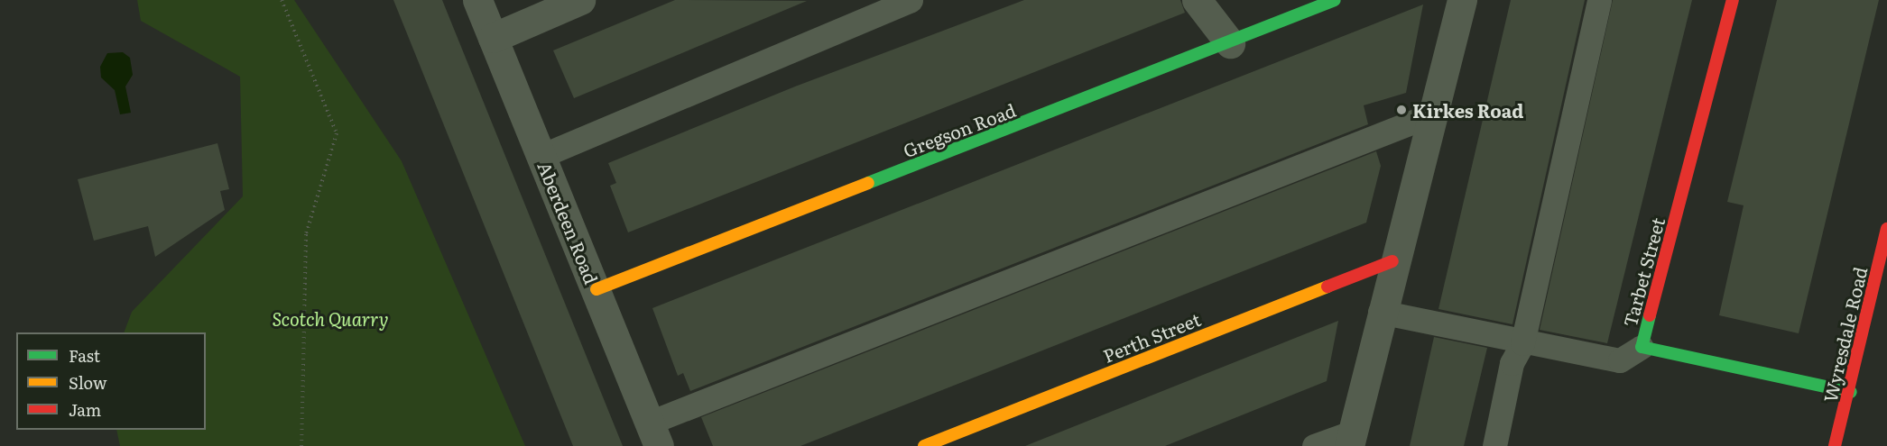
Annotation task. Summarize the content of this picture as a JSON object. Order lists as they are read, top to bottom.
{
  "streets": {
    "street": [
      "Gregson Road",
      "Aberdeen Road",
      "Tarbet Street",
      "Wyresdale Road",
      "Perth Street"
    ]
  },
  "crossings": [
    ["Gregson Road", "Aberdeen Road"],
    ["Tarbet Street", "Wyresdale Road"]
  ],
  "parks": ["Scotch Quarry"],
  "places": ["Kirkes Road"],
  "legend": ["Fast", "Slow", "Jam"]
}
